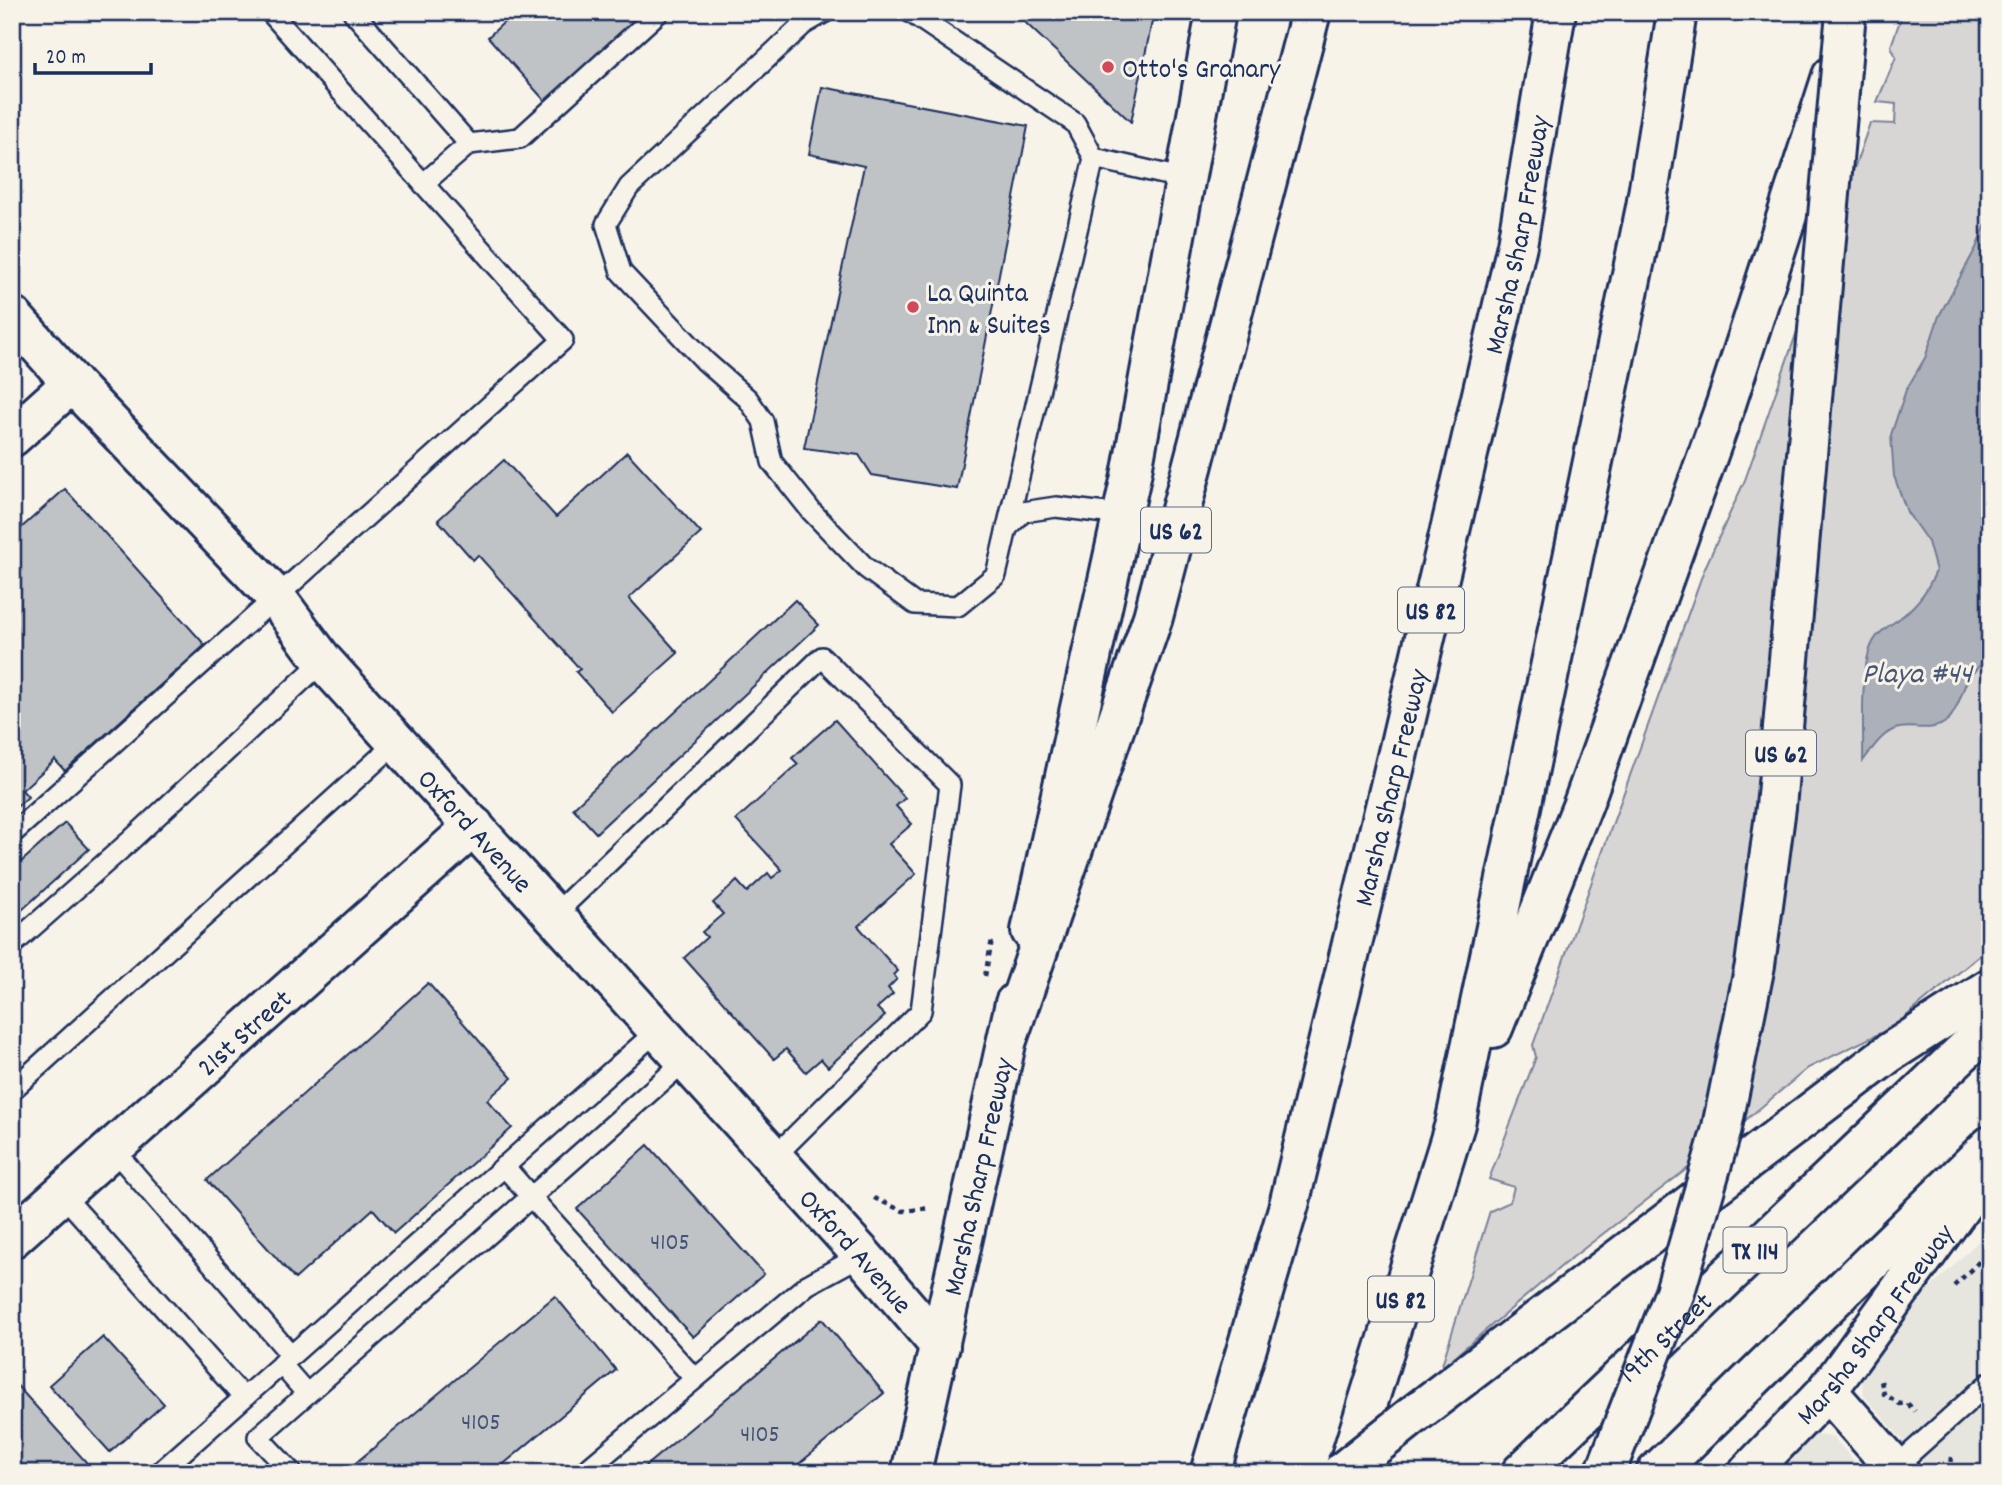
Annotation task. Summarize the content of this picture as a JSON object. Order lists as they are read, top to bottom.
{
  "streets": {
    "main road": [
      "Marsha Sharp Freeway",
      "US 62",
      "US 82",
      "Oxford Avenue",
      "21st Street",
      "TX 114",
      "19th Street"
    ]
  },
  "crossings": [
    ["Marsha Sharp Freeway", "US 62"],
    ["Marsha Sharp Freeway", "Oxford Avenue"],
    ["Oxford Avenue", "21st Street"]
  ],
  "water": ["Playa #44"],
  "places": ["Otto's Granary", "La Quinta Inn & Suites"],
  "house_numbers": ["4105", "4105", "4105"],
  "scale_bar": "20 m"
}
